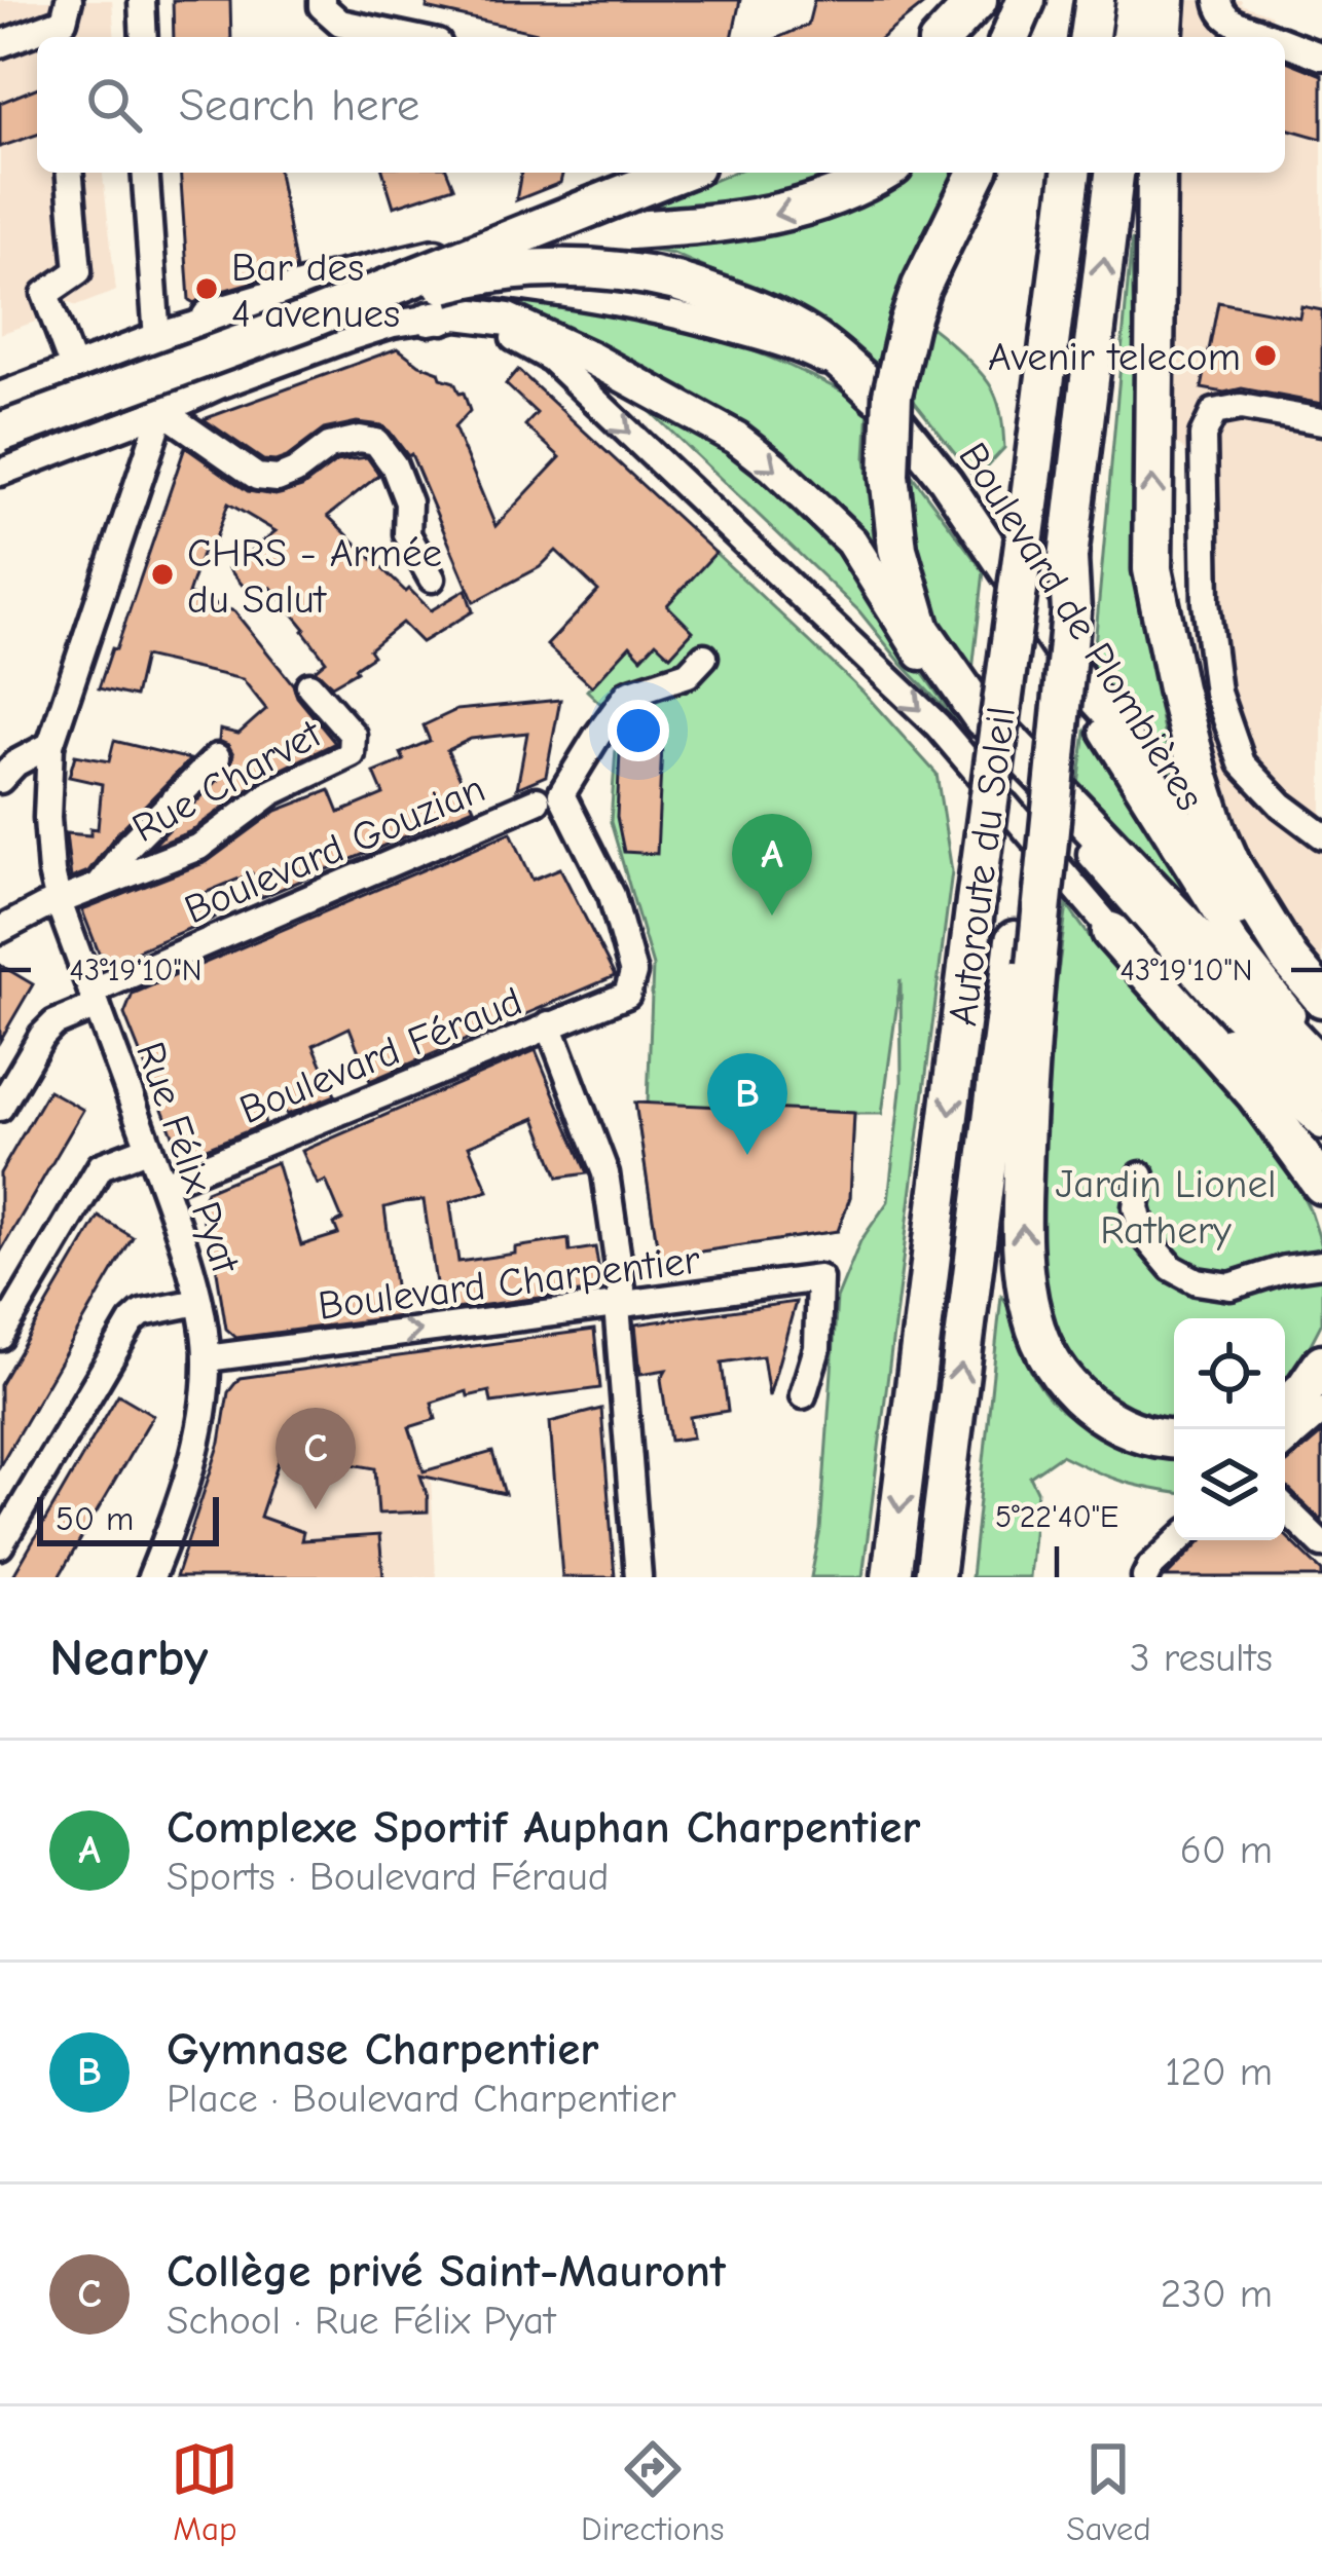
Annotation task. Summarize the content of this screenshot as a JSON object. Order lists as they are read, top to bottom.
{
  "streets": {
    "highway": ["Autoroute du Soleil"],
    "main road": ["Boulevard de Plombières"],
    "street": [
      "Rue Charvet",
      "Boulevard Gouzian",
      "Boulevard Féraud",
      "Rue Félix Pyat",
      "Boulevard Charpentier"
    ]
  },
  "crossings": [
    ["Rue Charvet", "Rue Félix Pyat"],
    ["Boulevard Gouzian", "Rue Félix Pyat"],
    ["Boulevard Féraud", "Rue Félix Pyat"],
    ["Rue Félix Pyat", "Boulevard Charpentier"]
  ],
  "one_way": ["Boulevard Charpentier"],
  "parks": ["Jardin Lionel Rathery"],
  "places": ["Bar des 4 avenues", "Avenir telecom", "CHRS - Armée du Salut"],
  "scale_bar": "50 m",
  "page": {
    "search": "Search here",
    "pins": ["A", "B", "C"],
    "scale": "50 m",
    "heading": ["Nearby", "3 results"],
    "list": [
      {
        "mark": "A",
        "name": "Complexe Sportif Auphan Charpentier",
        "note": "Sports · Boulevard Féraud",
        "value": "60 m"
      },
      {
        "mark": "B",
        "name": "Gymnase Charpentier",
        "note": "Place · Boulevard Charpentier",
        "value": "120 m"
      },
      {
        "mark": "C",
        "name": "Collège privé Saint-Mauront",
        "note": "School · Rue Félix Pyat",
        "value": "230 m"
      }
    ],
    "nav": ["Map", "Directions", "Saved"]
  },
  "coordinates": ["43°19'10\"N", "5°22'40\"E"]
}
